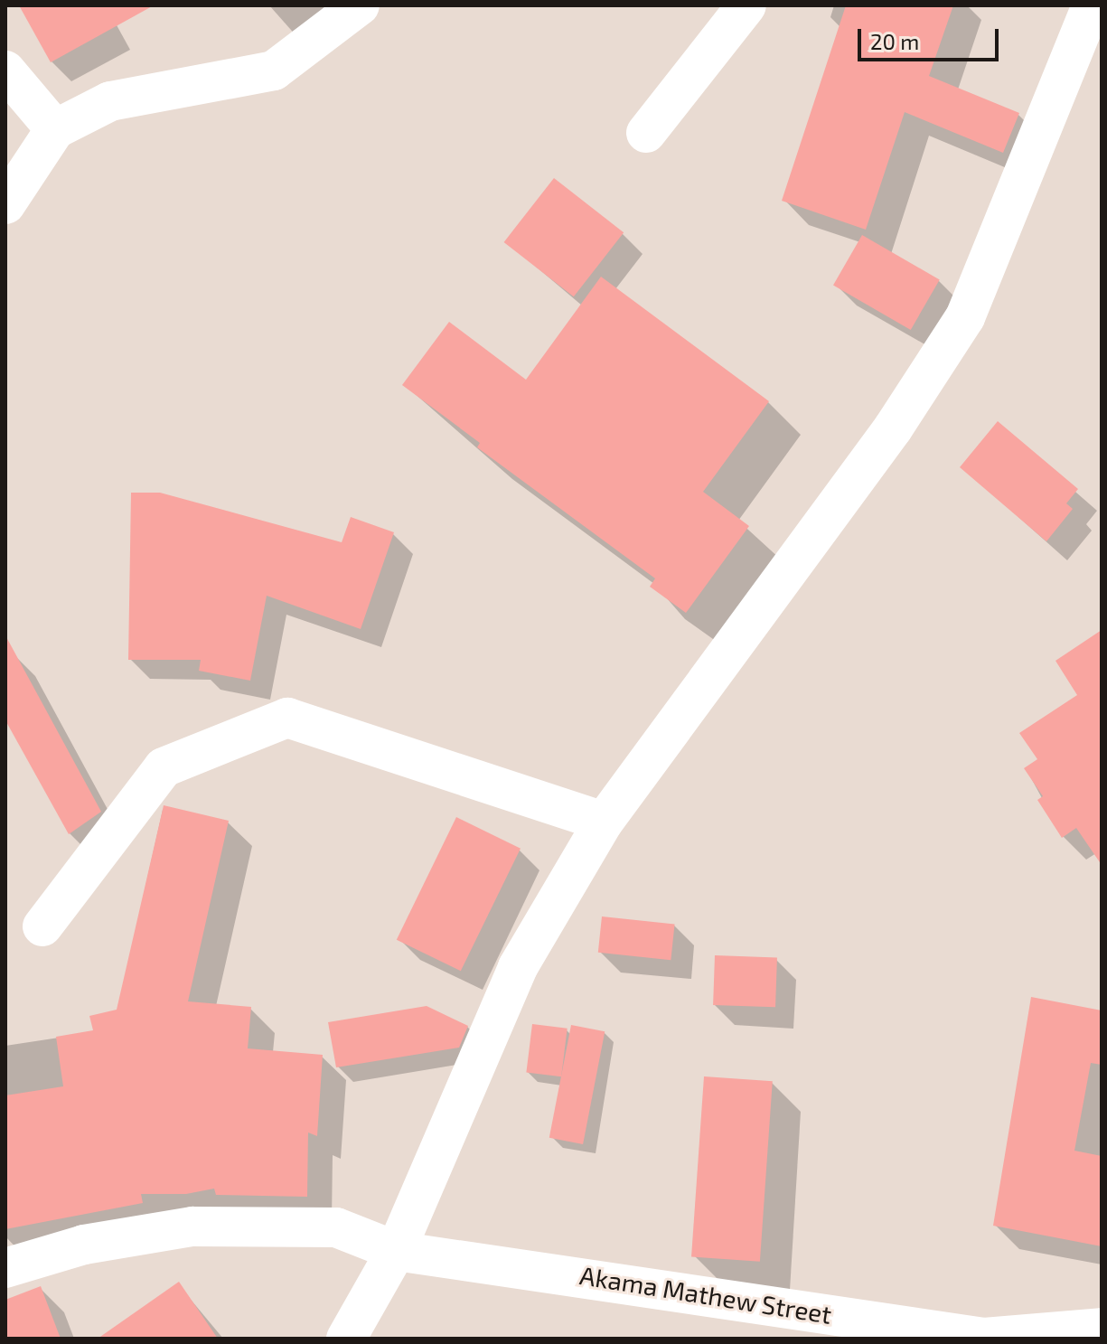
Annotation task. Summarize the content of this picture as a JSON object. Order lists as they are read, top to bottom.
{
  "streets": {
    "street": ["Akama Mathew Street"]
  },
  "scale_bar": "20 m"
}
